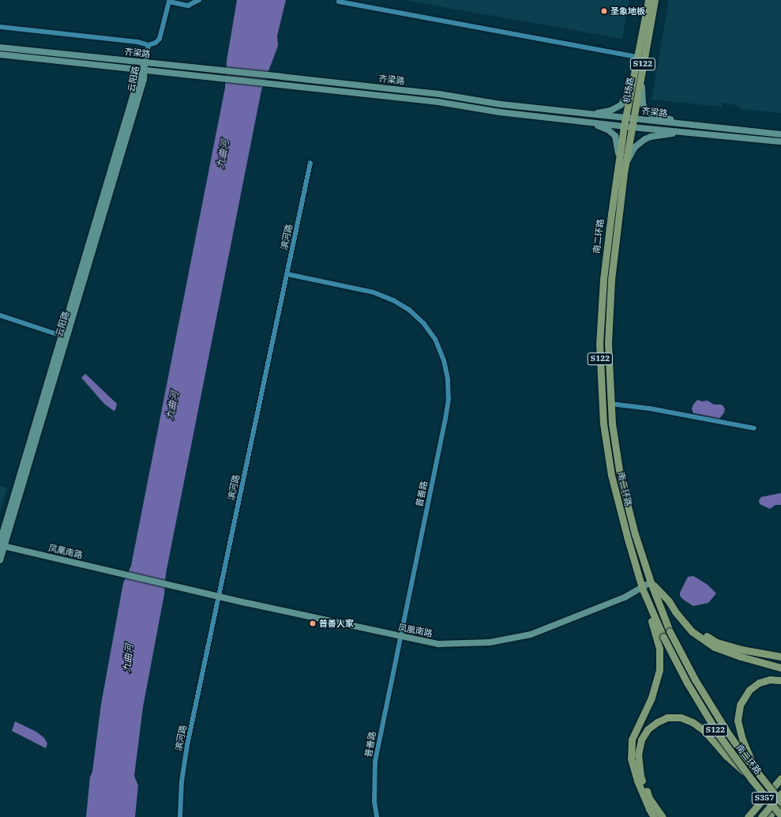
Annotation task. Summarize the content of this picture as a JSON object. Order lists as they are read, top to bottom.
{
  "streets": {
    "main road": [
      "齐梁路",
      "S122",
      "云阳路",
      "机场路",
      "南二环路",
      "凤凰南路",
      "S357"
    ],
    "street": ["滨河路", "普善路"]
  },
  "crossings": [
    ["齐梁路", "云阳路"],
    ["齐梁路", "机场路"],
    ["齐梁路", "南二环路"],
    ["云阳路", "凤凰南路"],
    ["机场路", "南二环路"],
    ["南二环路", "凤凰南路"],
    ["南二环路", "S357"],
    ["滨河路", "普善路"],
    ["滨河路", "凤凰南路"],
    ["普善路", "凤凰南路"]
  ],
  "water": ["九曲河"],
  "places": ["圣象地板", "普善人家"]
}
